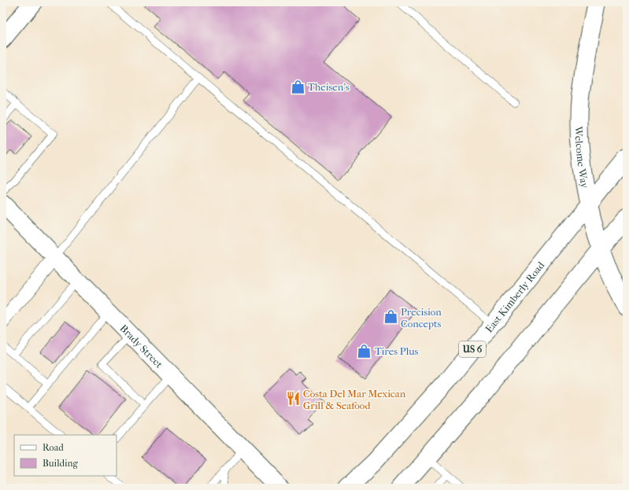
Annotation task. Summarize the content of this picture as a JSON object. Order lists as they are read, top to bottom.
{
  "streets": {
    "main road": [
      "Welcome Way",
      "East Kimberly Road",
      "Brady Street",
      "US 6"
    ]
  },
  "crossings": [
    ["Welcome Way", "East Kimberly Road"]
  ],
  "places": {
    "shop": ["Theisen's", "Precision Concepts", "Tires Plus"],
    "restaurant": ["Costa Del Mar Mexican Grill & Seafood"]
  },
  "legend": ["Road", "Building"]
}
